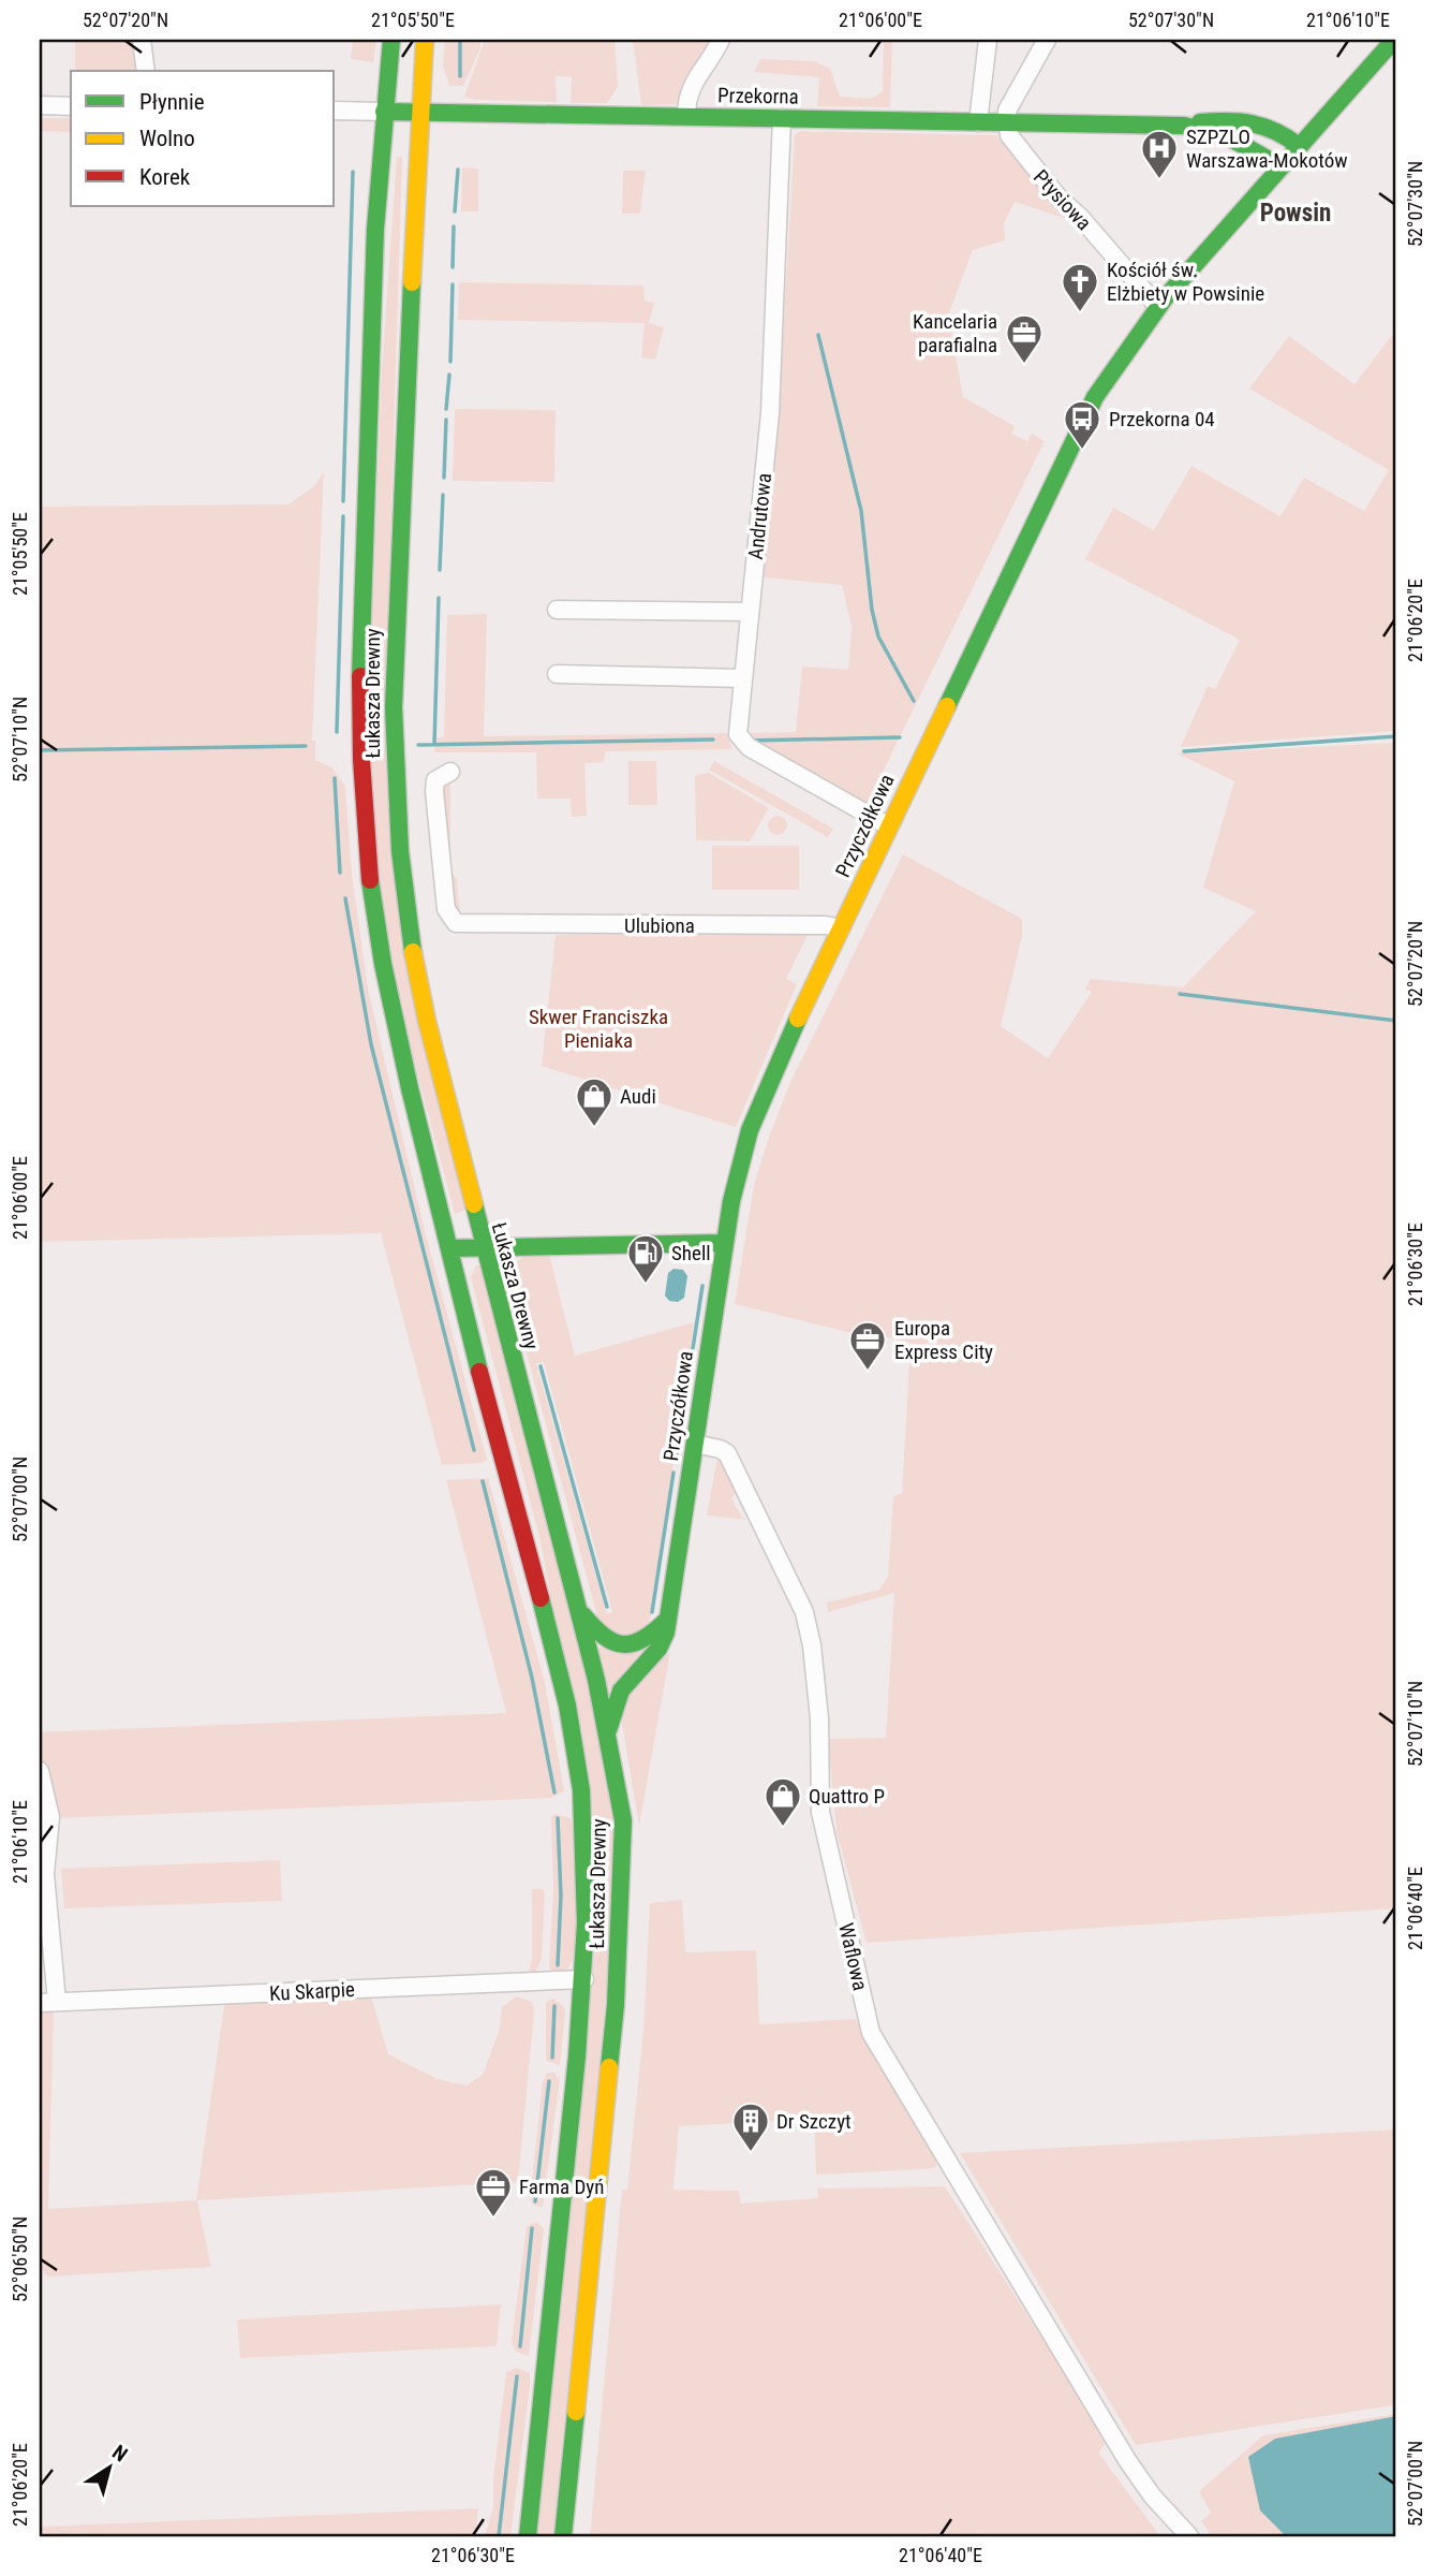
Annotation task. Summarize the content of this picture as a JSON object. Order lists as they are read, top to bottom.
{
  "streets": {
    "main road": ["Przekorna", "Łukasza Drewny", "Przyczółkowa"],
    "street": [
      "Ptysiowa",
      "Andrutowa",
      "Ulubiona",
      "Waflowa",
      "Ku Skarpie"
    ]
  },
  "crossings": [
    ["Przekorna", "Ptysiowa"],
    ["Przekorna", "Andrutowa"],
    ["Przekorna", "Łukasza Drewny"],
    ["Przekorna", "Przyczółkowa"],
    ["Ptysiowa", "Przyczółkowa"],
    ["Andrutowa", "Przyczółkowa"],
    ["Łukasza Drewny", "Przyczółkowa"],
    ["Łukasza Drewny", "Ku Skarpie"],
    ["Przyczółkowa", "Ulubiona"],
    ["Przyczółkowa", "Waflowa"]
  ],
  "districts": ["Powsin"],
  "parks": ["Skwer Franciszka Pieniaka"],
  "places": {
    "hospital": ["SZPZLO Warszawa-Mokotów"],
    "church": ["Kościół św. Elżbiety w Powsinie"],
    "office": ["Kancelaria parafialna", "Europa Express City", "Farma Dyń"],
    "bus stop": ["Przekorna 04"],
    "shop": ["Audi", "Quattro P"],
    "fuel station": ["Shell"],
    "building": ["Dr Szczyt"]
  },
  "legend": ["Płynnie", "Wolno", "Korek"],
  "north": "top right",
  "coordinates": [
    "52°07'20\"N",
    "21°05'50\"E",
    "21°06'00\"E",
    "52°07'30\"N",
    "21°06'10\"E",
    "21°06'20\"E",
    "52°07'10\"N",
    "21°06'30\"E",
    "52°07'00\"N",
    "21°06'40\"E",
    "52°06'50\"N"
  ]
}
